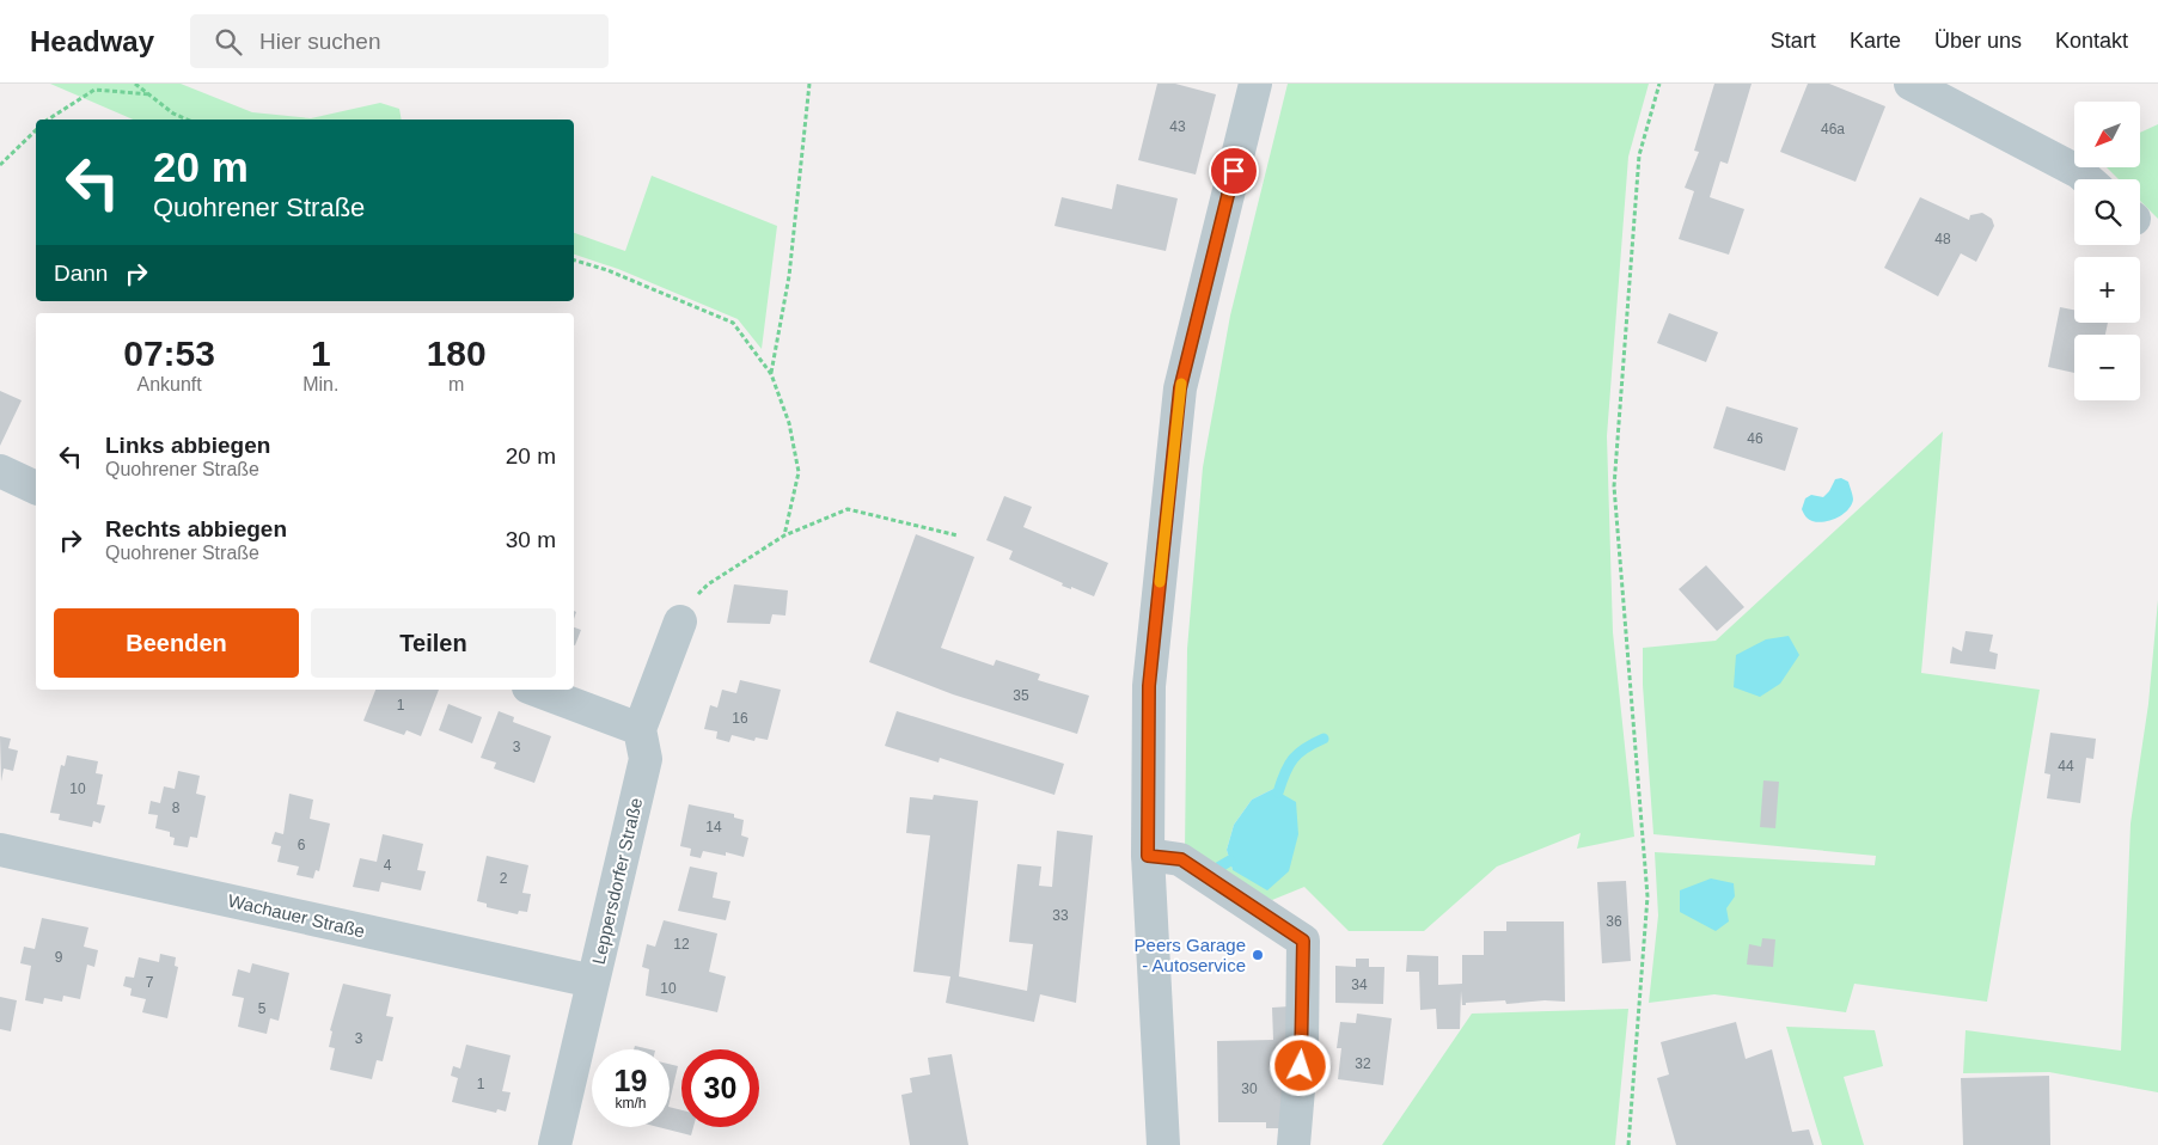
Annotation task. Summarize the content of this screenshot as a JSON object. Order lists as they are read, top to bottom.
{
  "streets": {
    "street": ["Leppersdorfer Straße", "Wachauer Straße"]
  },
  "crossings": [
    ["Leppersdorfer Straße", "Wachauer Straße"]
  ],
  "places": ["Peers Garage - Autoservice"],
  "house_numbers": [
    "43",
    "46a",
    "48",
    "46",
    "35",
    "1",
    "16",
    "3",
    "44",
    "10",
    "8",
    "14",
    "6",
    "4",
    "2",
    "33",
    "36",
    "12",
    "9",
    "7",
    "34",
    "10",
    "5",
    "3",
    "32",
    "1",
    "30"
  ],
  "north": "bottom left",
  "page": {
    "header": "Headway",
    "search": "Hier suchen",
    "nav": [
      "Start",
      "Karte",
      "Über uns",
      "Kontakt"
    ],
    "map_buttons": ["+", "−"],
    "turn": ["20 m", "Quohrener Straße"],
    "then": "Dann",
    "eta": [
      "07:53",
      "Ankunft",
      "1",
      "Min.",
      "180",
      "m"
    ],
    "list": [
      {
        "name": "Links abbiegen",
        "note": "Quohrener Straße",
        "value": "20 m"
      },
      {
        "name": "Rechts abbiegen",
        "note": "Quohrener Straße",
        "value": "30 m"
      }
    ],
    "buttons": ["Beenden", "Teilen"],
    "speed": "19 km/h",
    "limit": "30"
  }
}
